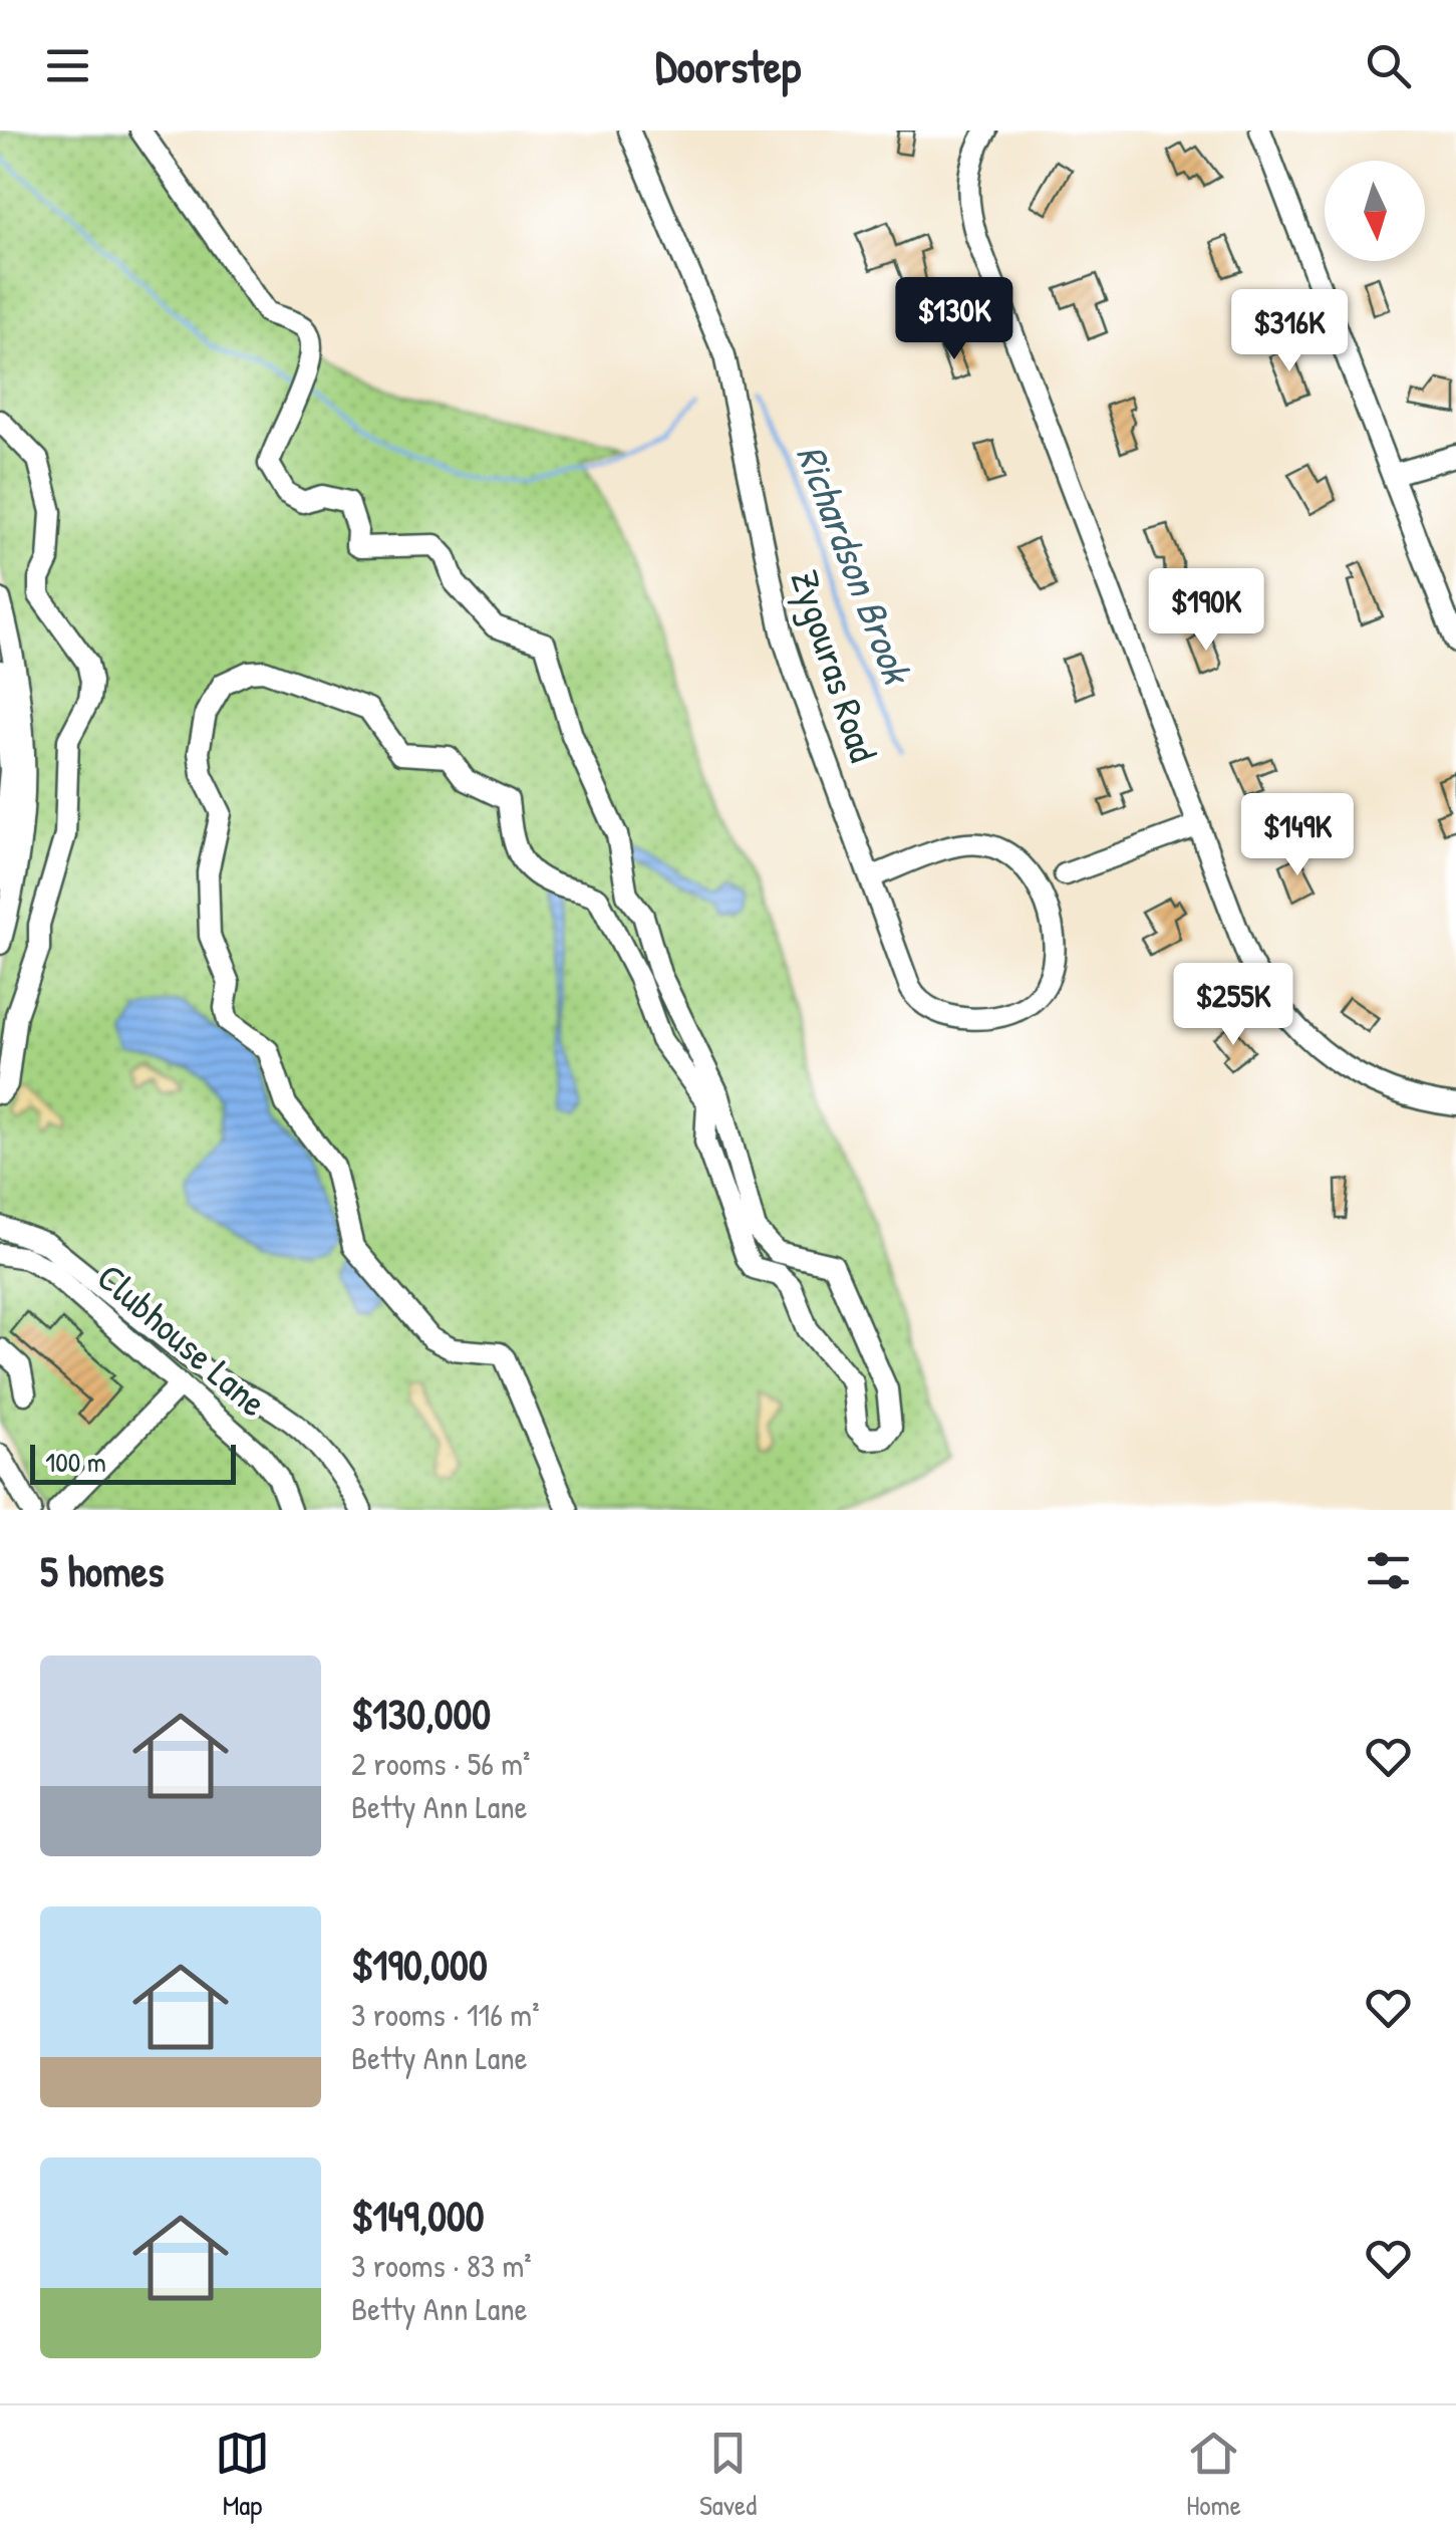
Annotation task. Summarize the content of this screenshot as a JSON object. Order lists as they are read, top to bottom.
{
  "streets": {
    "street": ["Zygouras Road", "Clubhouse Lane"]
  },
  "water": ["Richardson Brook"],
  "scale_bar": "100 m",
  "north": "bottom",
  "page": {
    "header": "Doorstep",
    "price": [
      "$130K",
      "$316K",
      "$190K",
      "$149K",
      "$255K"
    ],
    "scale": "100 m",
    "heading": "5 homes",
    "list": [
      {
        "name": "$130,000",
        "note": "2 rooms · 56 m² · Betty Ann Lane"
      },
      {
        "name": "$190,000",
        "note": "3 rooms · 116 m² · Betty Ann Lane"
      },
      {
        "name": "$149,000",
        "note": "3 rooms · 83 m² · Betty Ann Lane"
      }
    ],
    "tabs": ["Map", "Saved", "Home"]
  }
}
